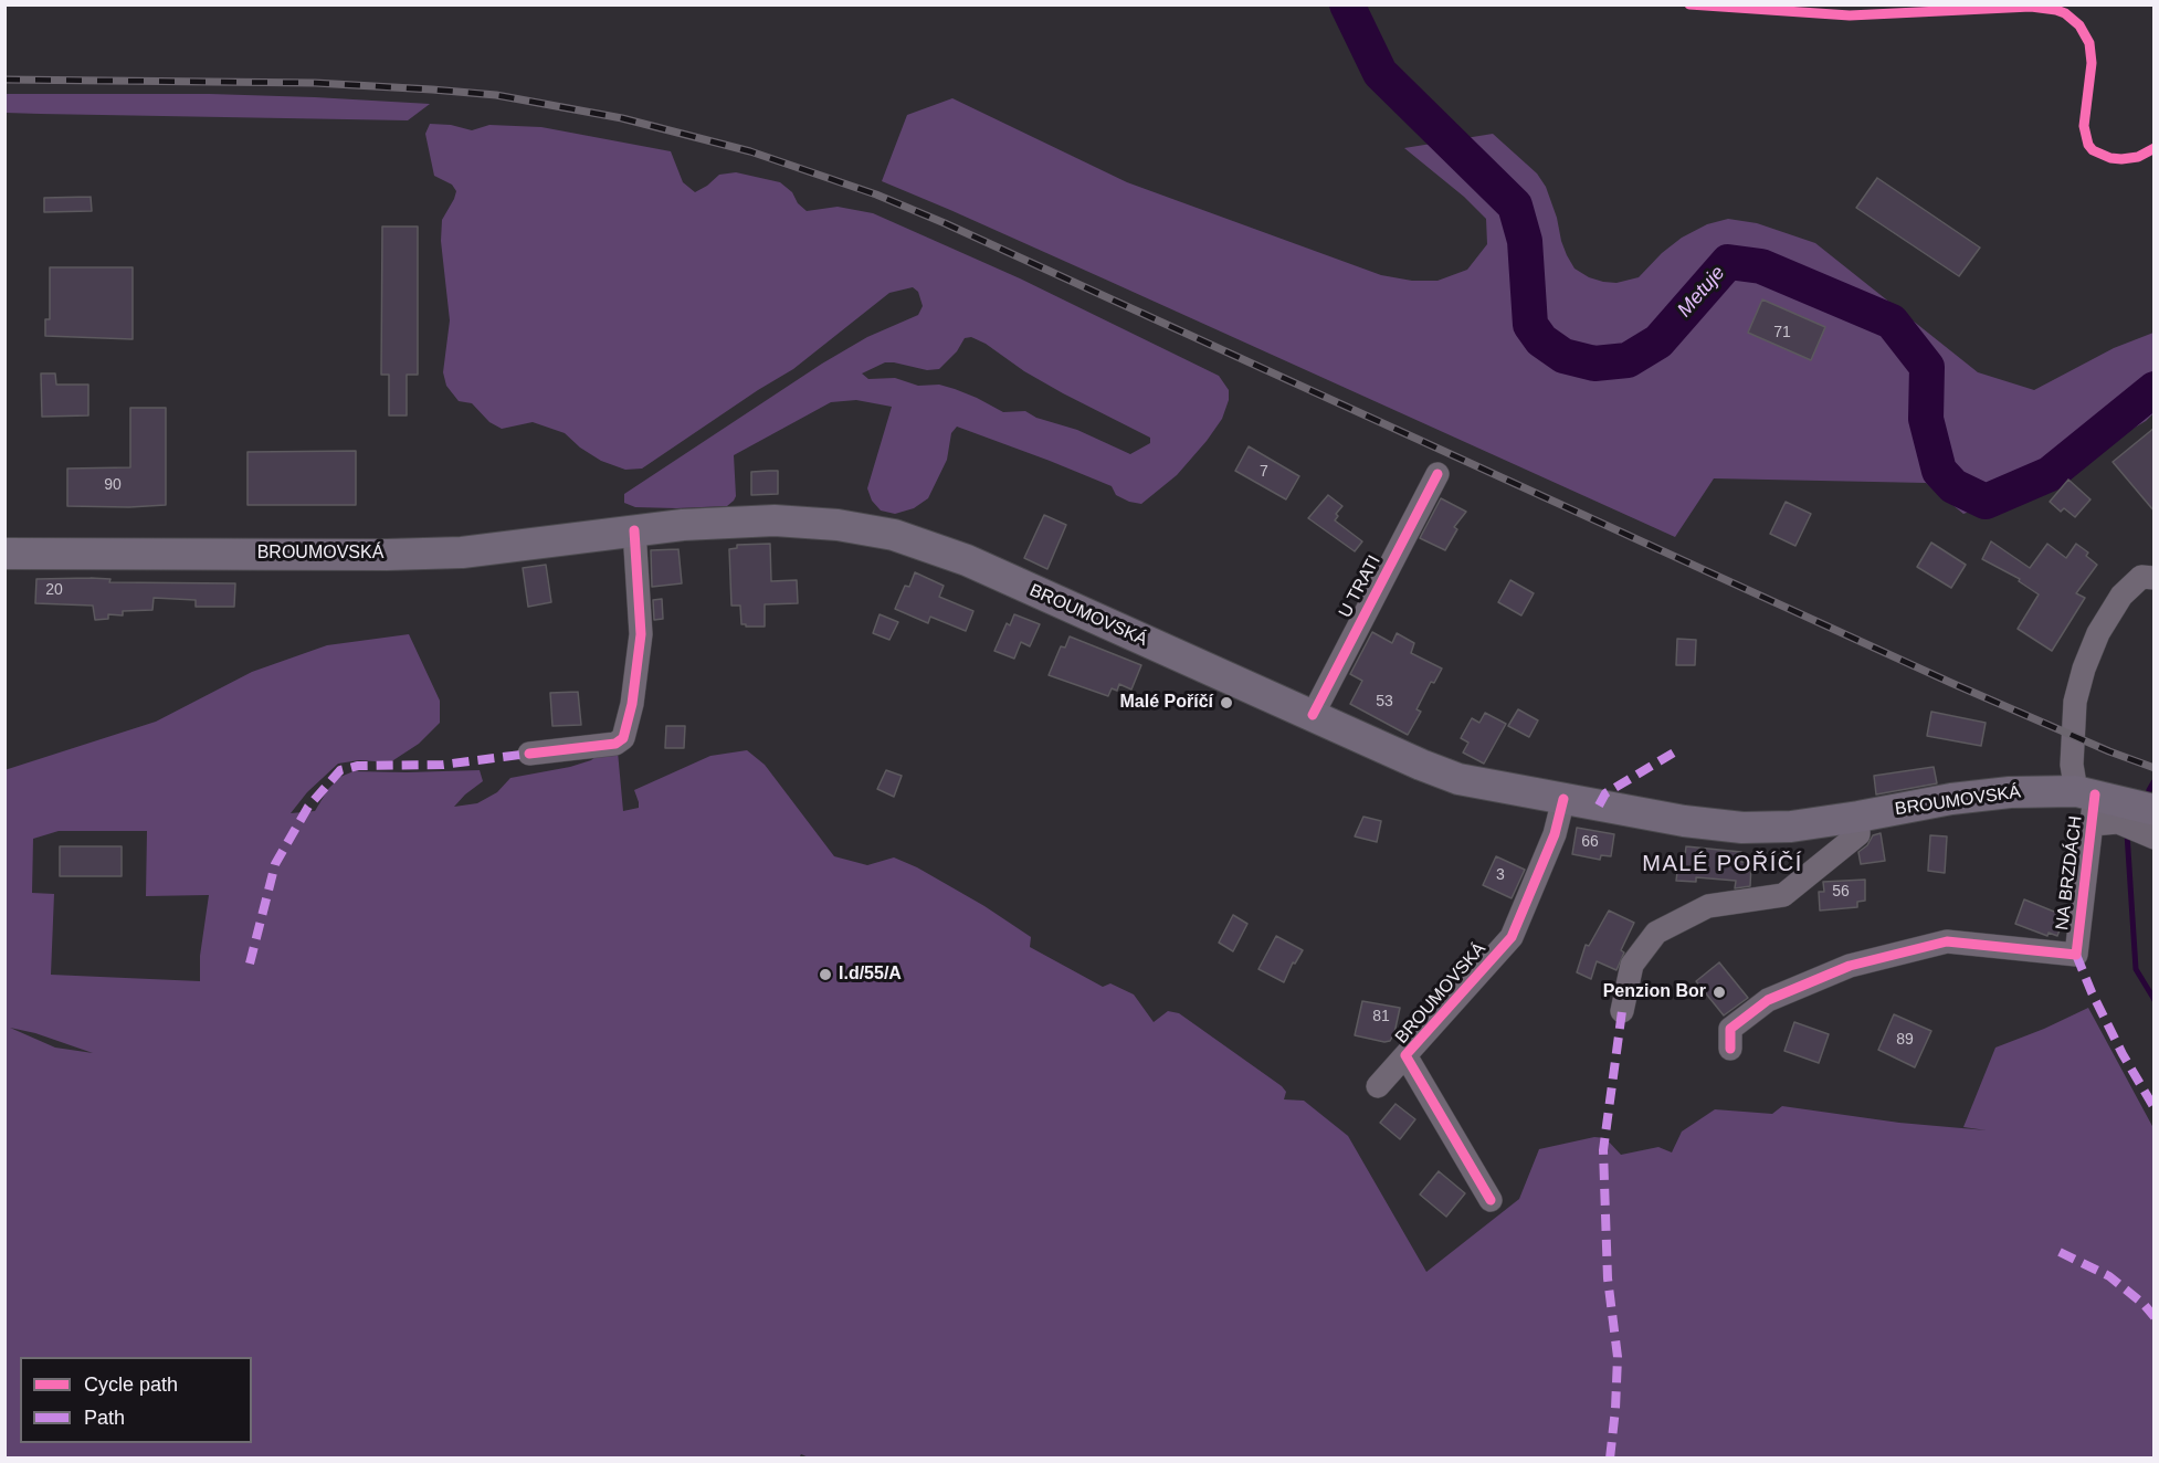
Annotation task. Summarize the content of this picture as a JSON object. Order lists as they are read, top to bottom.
{
  "streets": {
    "main road": ["BROUMOVSKÁ"],
    "street": ["U TRATI", "NA BRZDÁCH"]
  },
  "crossings": [
    ["BROUMOVSKÁ", "U TRATI"],
    ["BROUMOVSKÁ", "NA BRZDÁCH"]
  ],
  "districts": ["MALÉ POŘÍČÍ"],
  "water": ["Metuje"],
  "places": ["Malé Poříčí", "I.d/55/A", "Penzion Bor"],
  "house_numbers": [
    "71",
    "7",
    "90",
    "20",
    "53",
    "66",
    "3",
    "56",
    "81",
    "89"
  ],
  "legend": ["Cycle path", "Path"]
}
